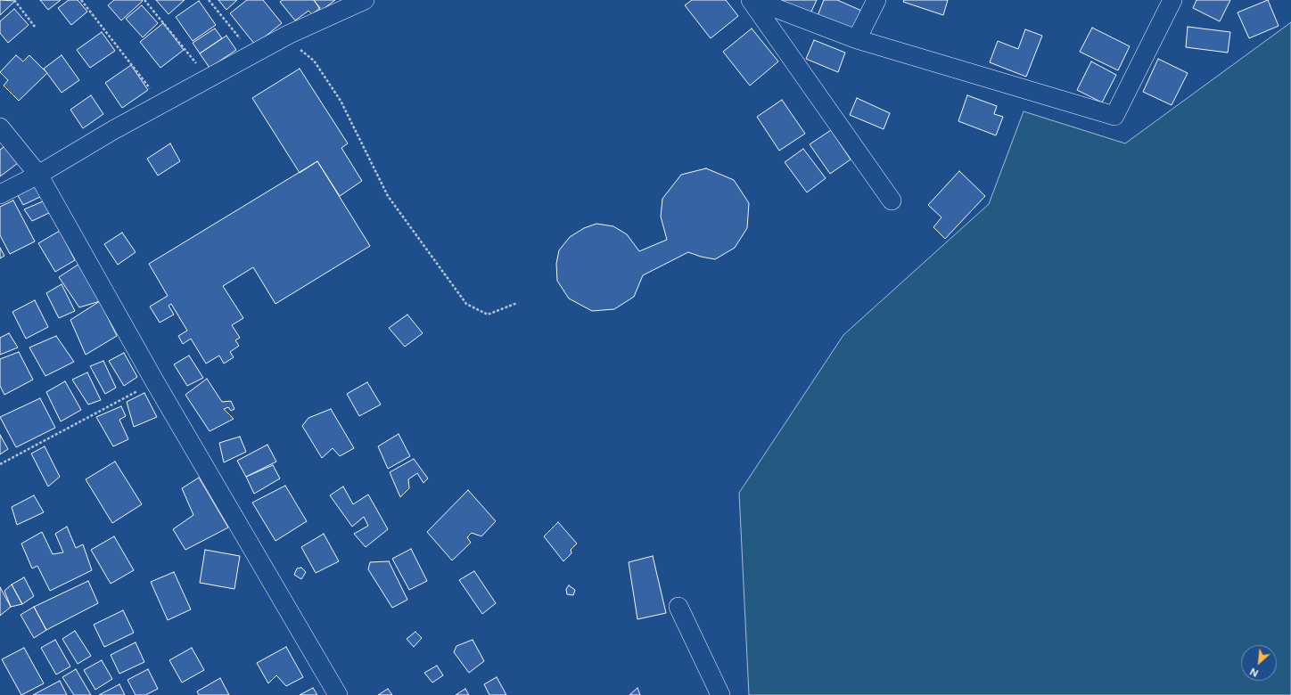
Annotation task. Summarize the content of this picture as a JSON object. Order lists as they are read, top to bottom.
{
  "north": "bottom left"
}
